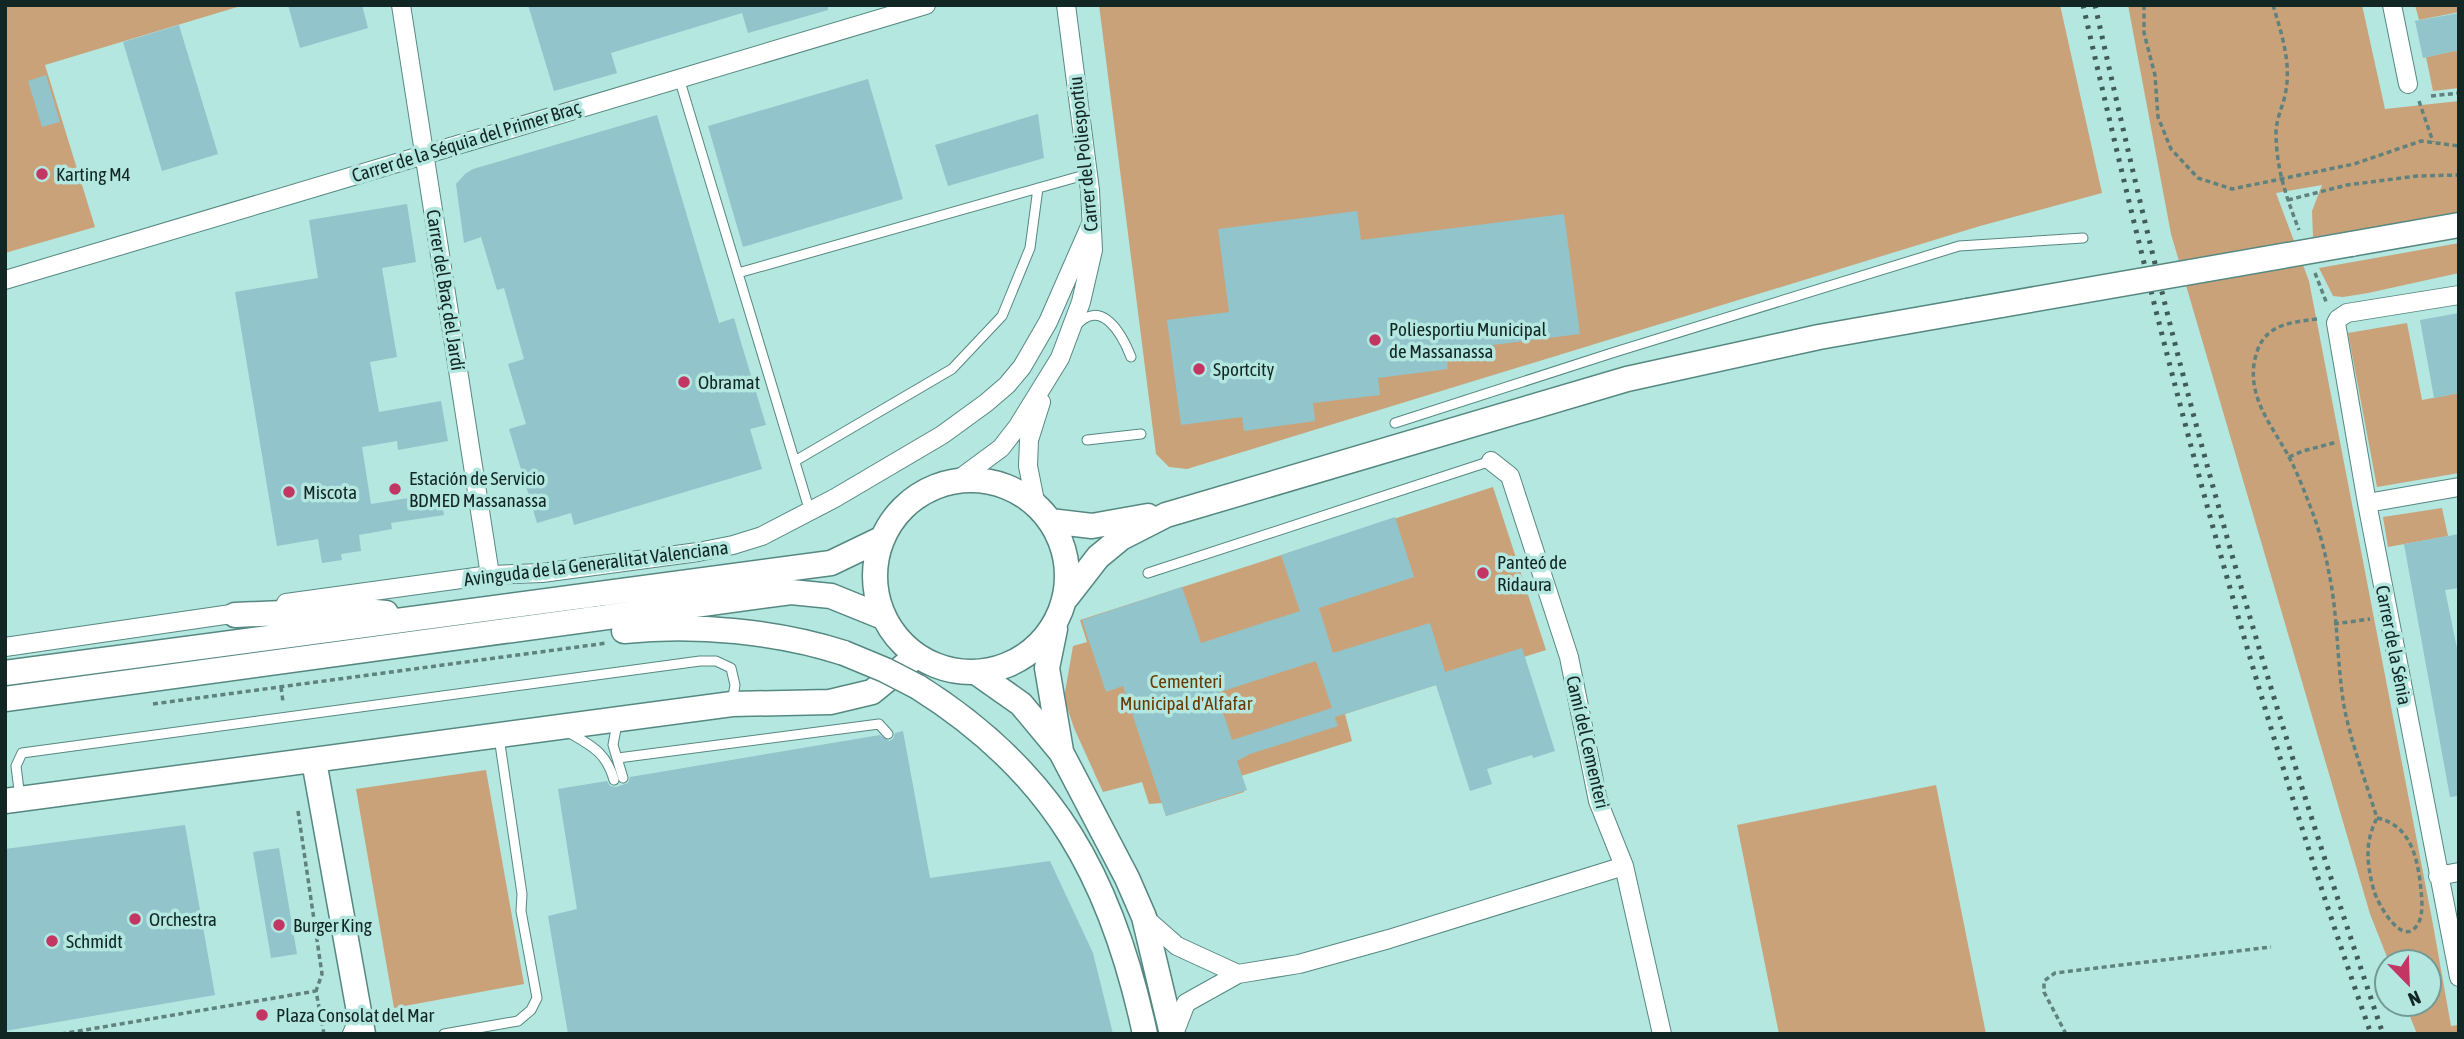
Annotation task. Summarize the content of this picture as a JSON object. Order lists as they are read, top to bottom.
{
  "streets": {
    "street": [
      "Carrer de la Séquia del Primer Braç",
      "Carrer del Poliesportiu",
      "Carrer del Braç del Jardí",
      "Avinguda de la Generalitat Valenciana",
      "Carrer de la Sénia",
      "Camí del Cementeri"
    ]
  },
  "crossings": [
    ["Carrer de la Séquia del Primer Braç", "Carrer del Braç del Jardí"],
    ["Carrer del Poliesportiu", "Avinguda de la Generalitat Valenciana"],
    ["Carrer del Braç del Jardí", "Avinguda de la Generalitat Valenciana"]
  ],
  "parks": ["Cementeri Municipal d'Alfafar"],
  "places": [
    "Karting M4",
    "Poliesportiu Municipal de Massanassa",
    "Sportcity",
    "Obramat",
    "Estación de Servicio BDMED Massanassa",
    "Miscota",
    "Panteó de Ridaura",
    "Orchestra",
    "Burger King",
    "Schmidt",
    "Plaza Consolat del Mar"
  ],
  "north": "bottom right"
}
